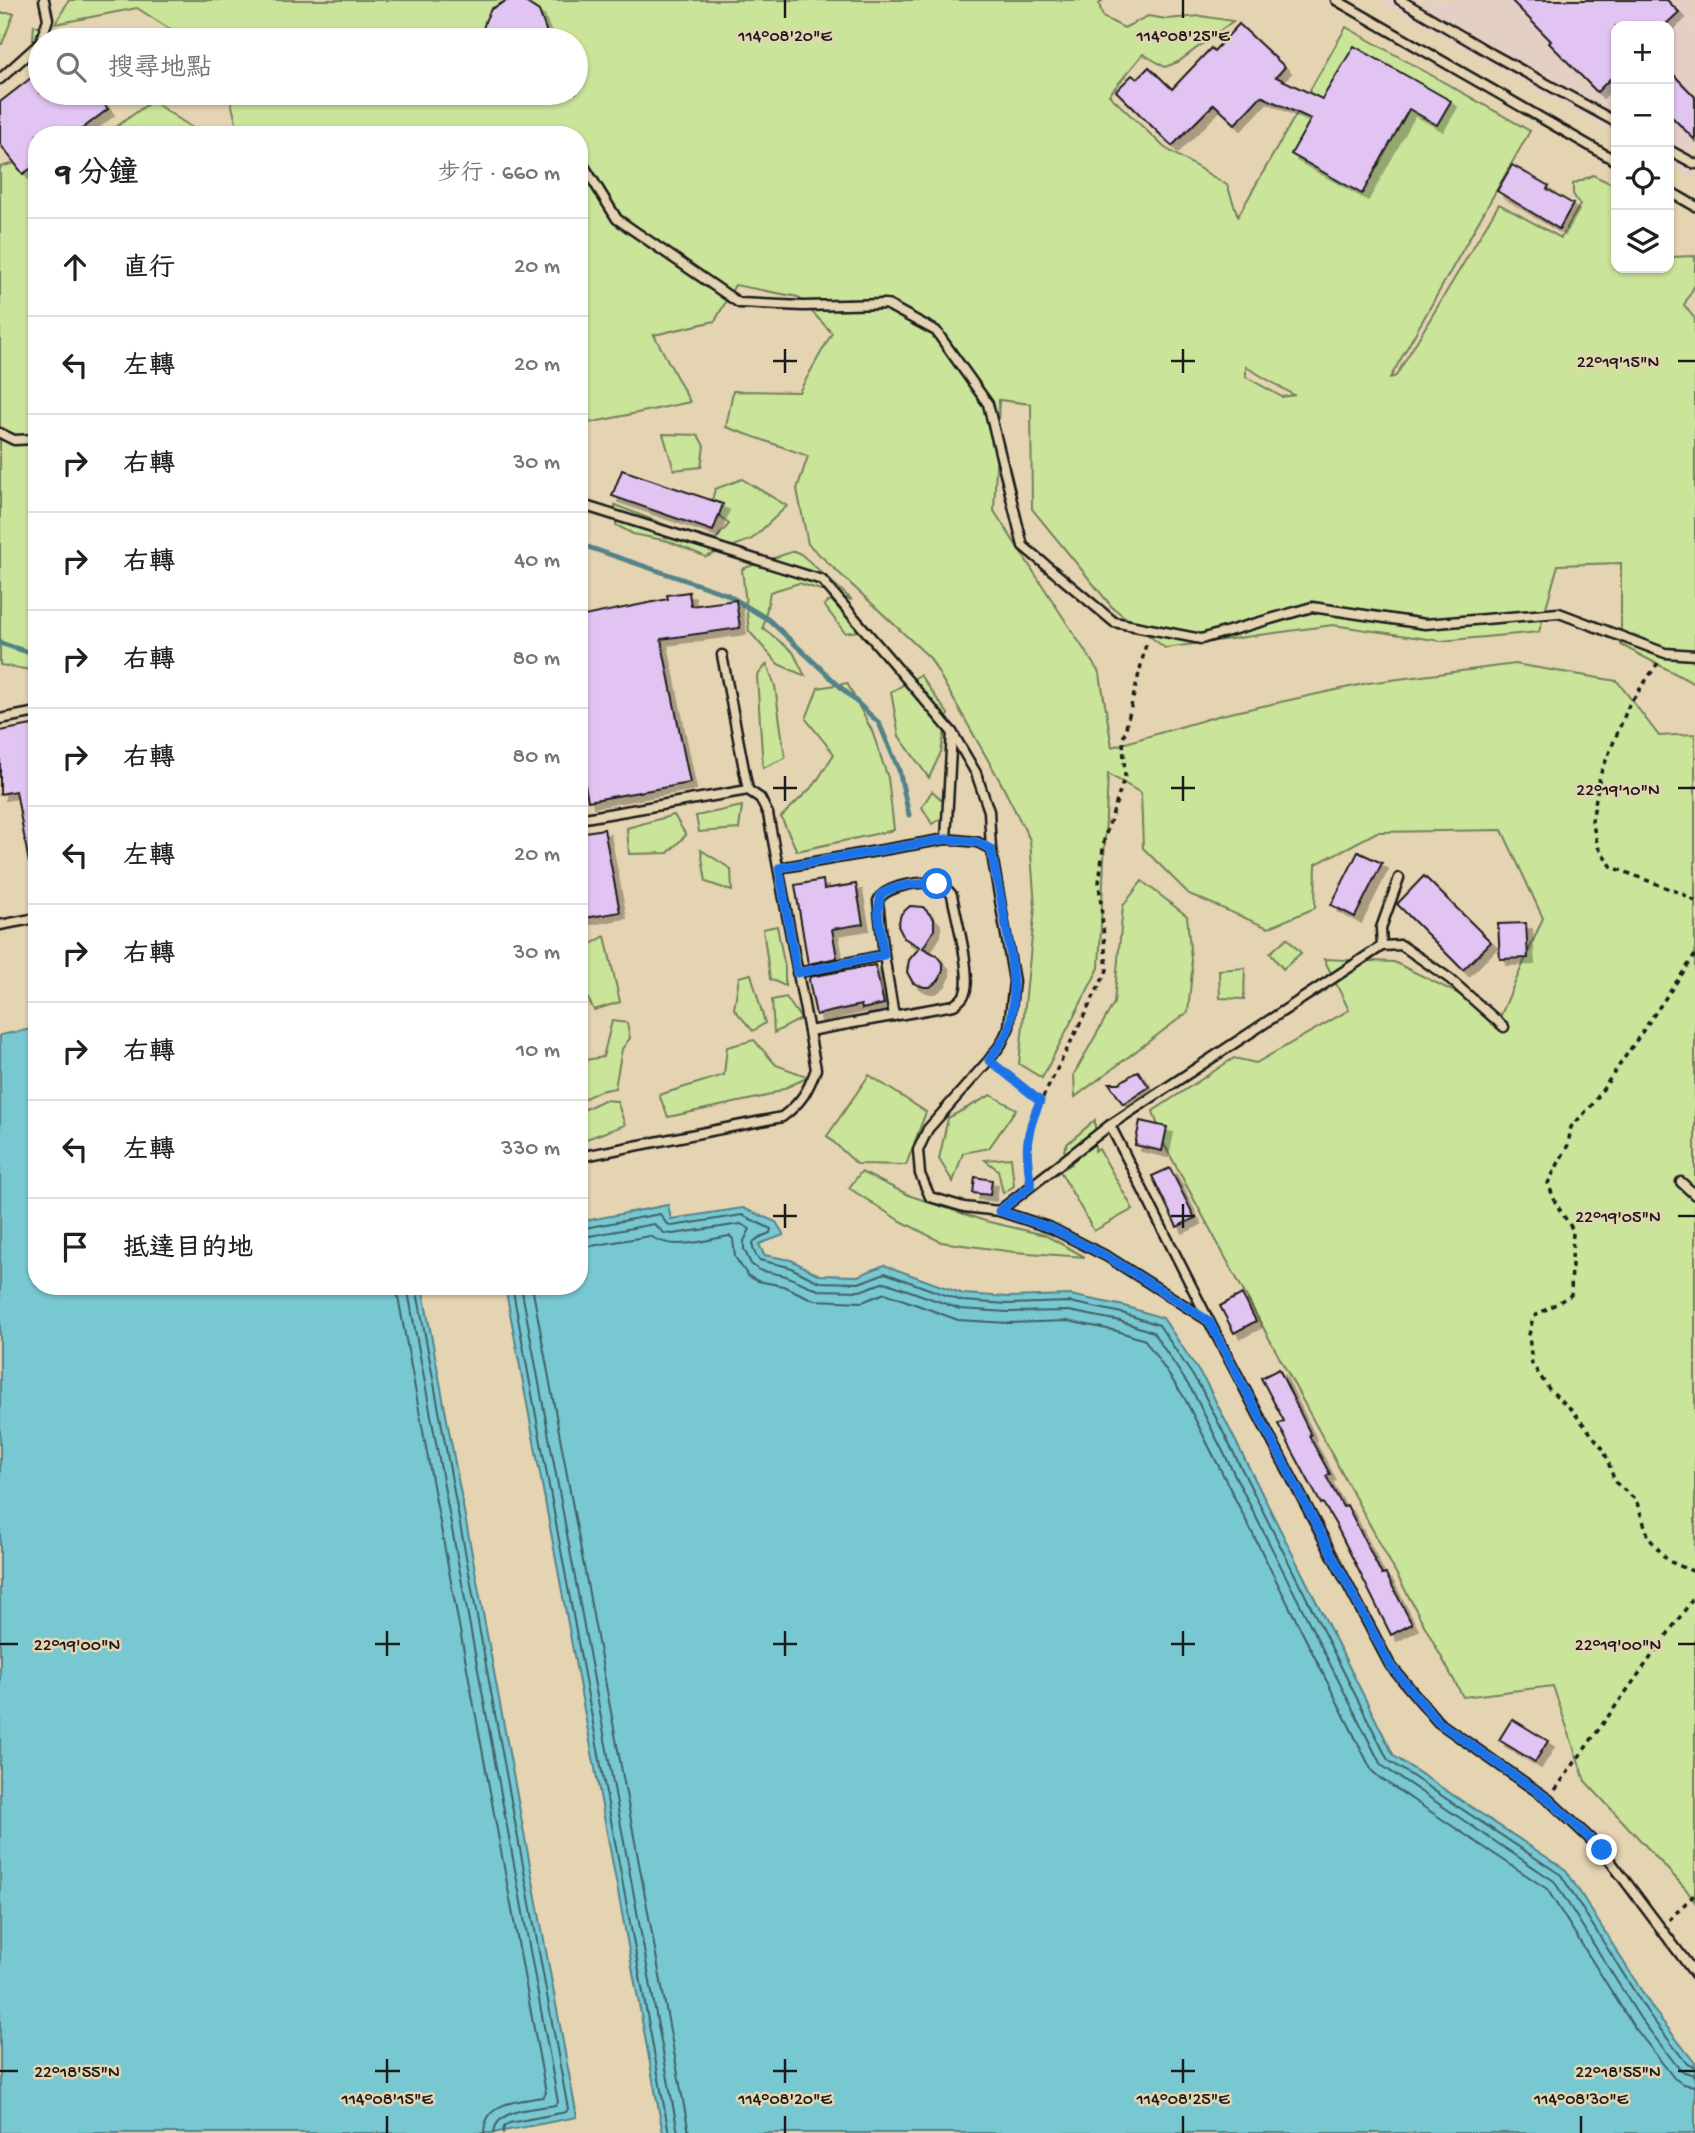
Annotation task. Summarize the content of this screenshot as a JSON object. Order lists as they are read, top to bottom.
{
  "page": {
    "map_buttons": ["+", "−"],
    "search": "搜尋地點",
    "heading": ["9 分鐘", "步行 · 660 m"],
    "list": [
      ["直行", "20 m"],
      ["左轉", "20 m"],
      ["右轉", "30 m"],
      ["右轉", "40 m"],
      ["右轉", "80 m"],
      ["右轉", "80 m"],
      ["左轉", "20 m"],
      ["右轉", "30 m"],
      ["右轉", "10 m"],
      ["左轉", "330 m"],
      "抵達目的地"
    ]
  },
  "coordinates": [
    "114°08'20\"E",
    "114°08'25\"E",
    "22°19'15\"N",
    "22°19'10\"N",
    "22°19'05\"N",
    "22°19'00\"N",
    "22°18'55\"N",
    "114°08'15\"E",
    "114°08'30\"E"
  ]
}
